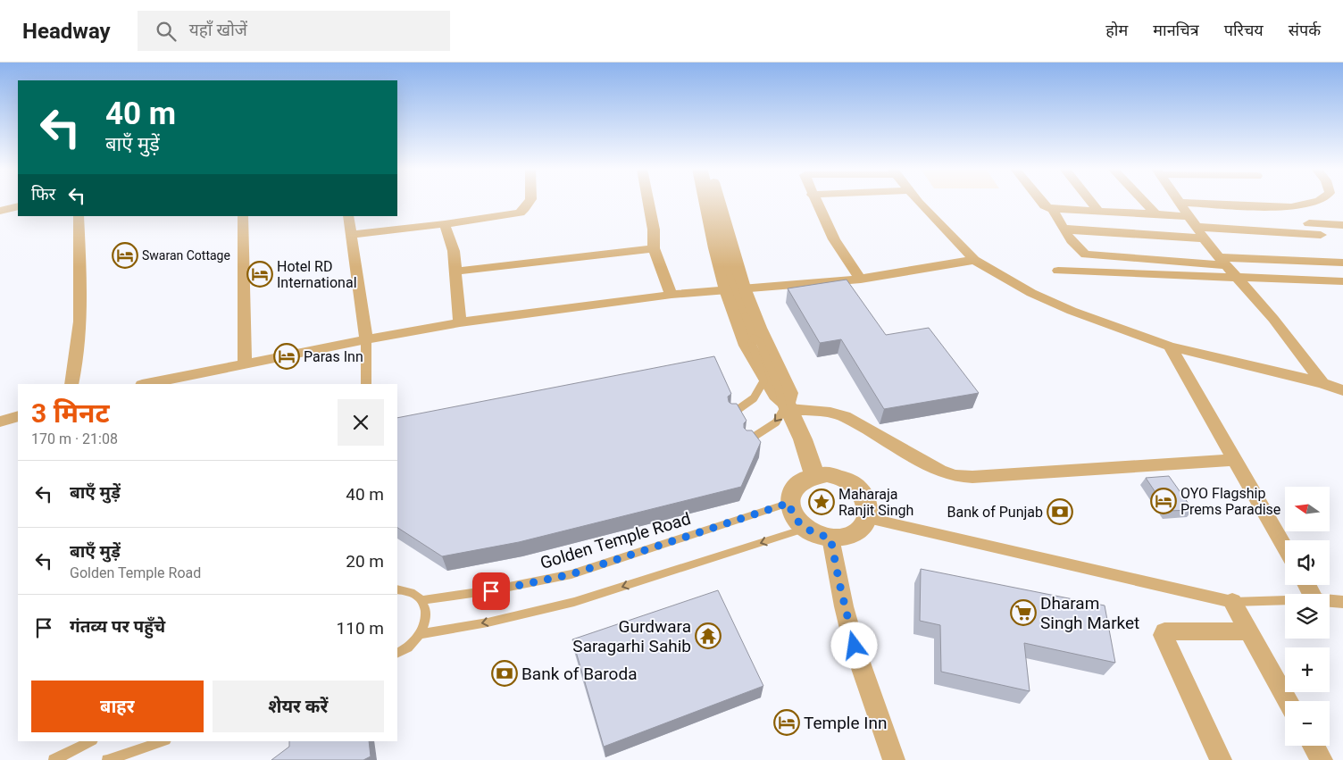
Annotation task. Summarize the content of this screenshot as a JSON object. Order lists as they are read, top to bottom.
{
  "streets": {
    "lane": ["Golden Temple Road"]
  },
  "places": {
    "hotel": [
      "Swaran Cottage",
      "Hotel RD International",
      "Paras Inn",
      "OYO Flagship Prems Paradise",
      "Temple Inn"
    ],
    "place": ["Maharaja Ranjit Singh"],
    "bank": ["Bank of Punjab", "Bank of Baroda"],
    "supermarket": ["Dharam Singh Market"],
    "temple": ["Gurdwara Saragarhi Sahib"]
  },
  "north": "left",
  "page": {
    "header": "Headway",
    "search": "यहाँ खोजें",
    "nav": [
      "होम",
      "मानचित्र",
      "परिचय",
      "संपर्क"
    ],
    "turn": ["40 m", "बाएँ मुड़ें"],
    "then": "फिर",
    "heading": ["3 मिनट", "170 m · 21:08"],
    "list": [
      {
        "name": "बाएँ मुड़ें",
        "value": "40 m"
      },
      {
        "name": "बाएँ मुड़ें",
        "note": "Golden Temple Road",
        "value": "20 m"
      },
      {
        "name": "गंतव्य पर पहुँचे",
        "value": "110 m"
      }
    ],
    "map_buttons": ["+", "−"],
    "buttons": ["बाहर", "शेयर करें"]
  }
}
